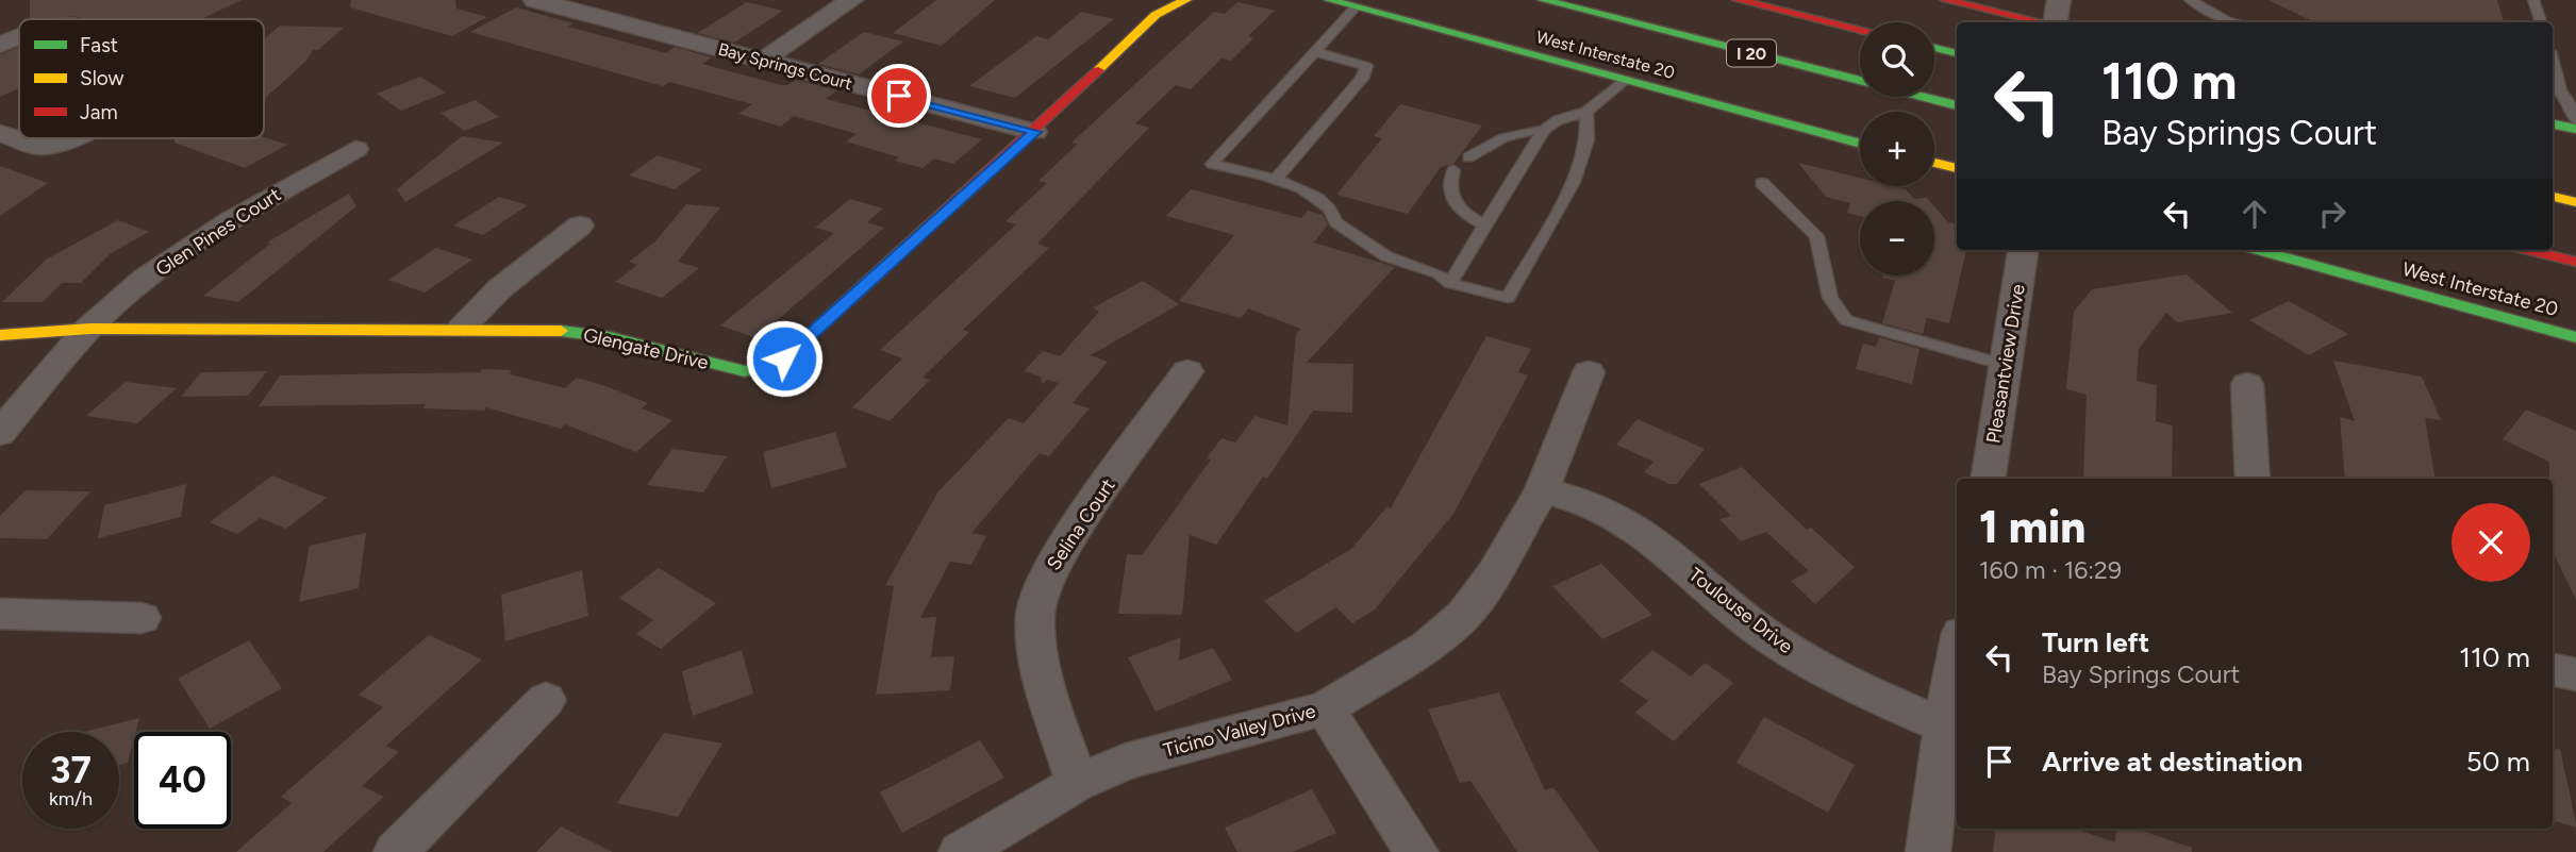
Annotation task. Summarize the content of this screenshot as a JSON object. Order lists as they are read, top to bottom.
{
  "streets": {
    "main road": ["I 20", "West Interstate 20", "Glengate Drive"],
    "street": [
      "Bay Springs Court",
      "Glen Pines Court",
      "Pleasantview Drive",
      "Selina Court",
      "Toulouse Drive",
      "Ticino Valley Drive"
    ]
  },
  "crossings": [
    ["Bay Springs Court", "Glengate Drive"],
    ["Glen Pines Court", "Glengate Drive"],
    ["Selina Court", "Ticino Valley Drive"],
    ["Toulouse Drive", "Ticino Valley Drive"]
  ],
  "legend": ["Fast", "Slow", "Jam"],
  "page": {
    "map_buttons": ["+", "−"],
    "turn": ["110 m", "Bay Springs Court"],
    "heading": ["1 min", "160 m · 16:29"],
    "list": [
      {
        "name": "Turn left",
        "note": "Bay Springs Court",
        "value": "110 m"
      },
      {
        "name": "Arrive at destination",
        "value": "50 m"
      }
    ],
    "speed": "37 km/h",
    "limit": "40"
  }
}
